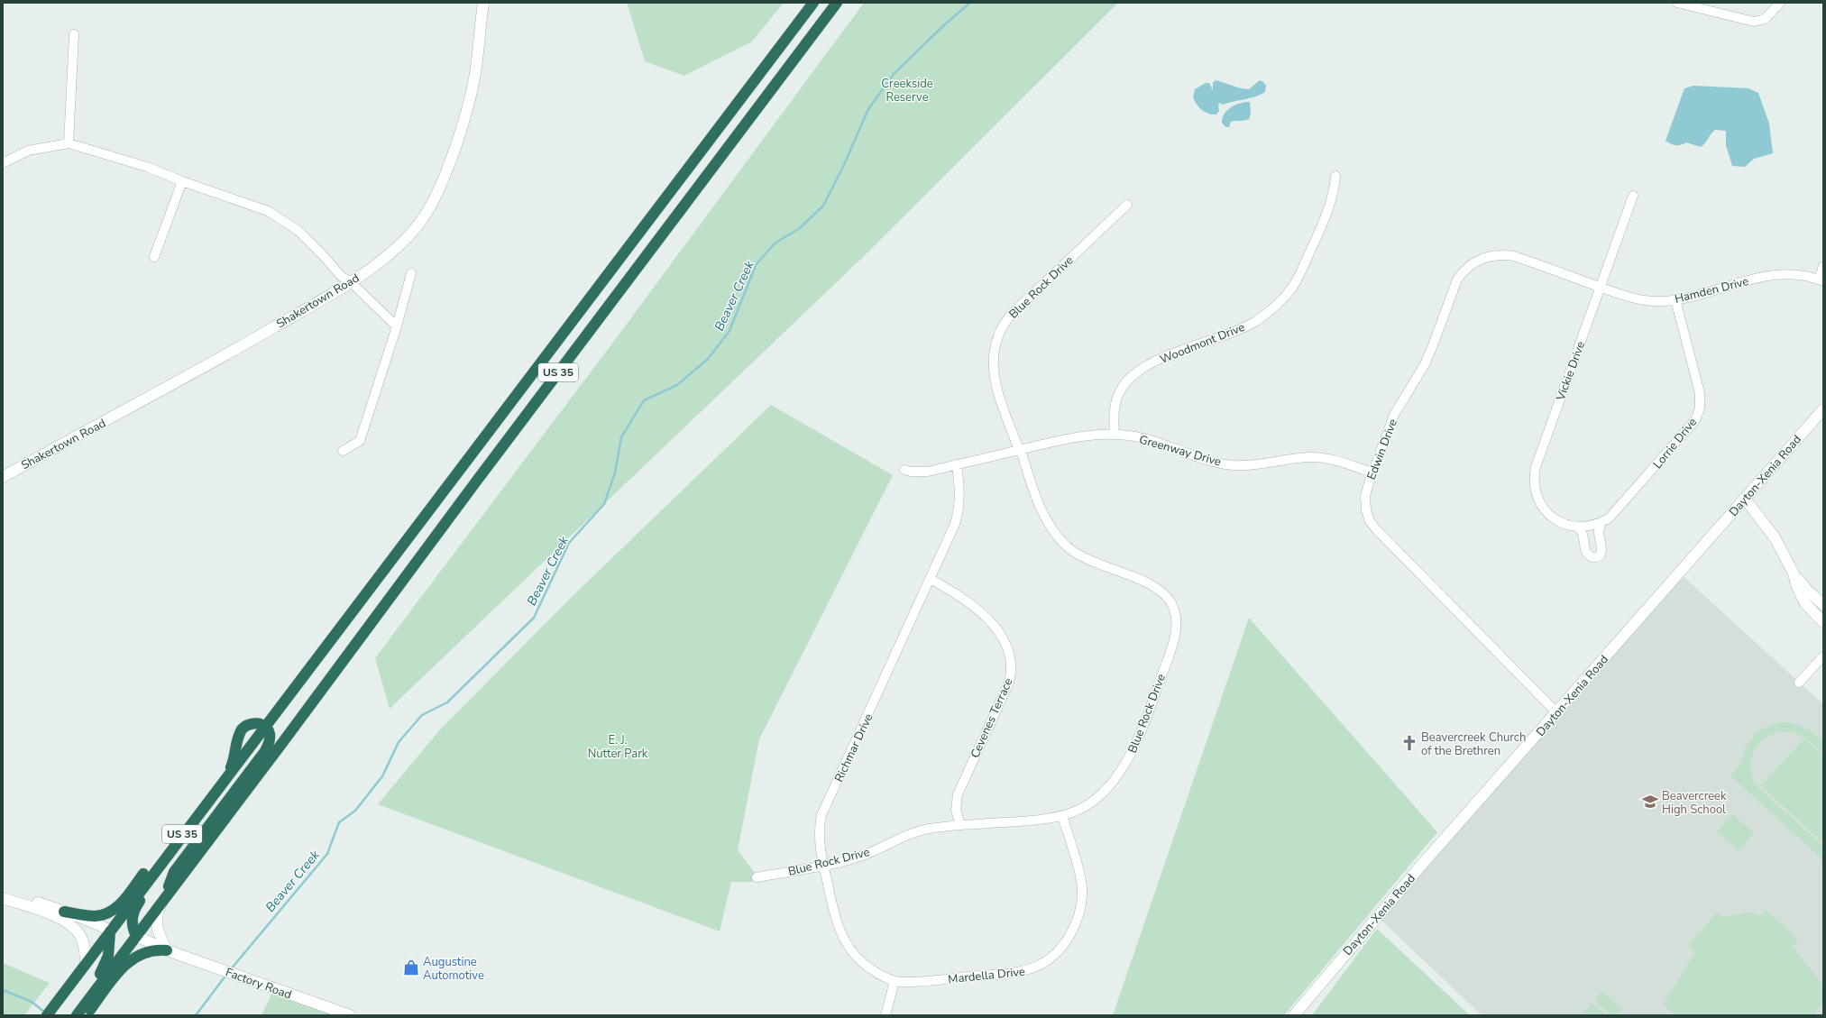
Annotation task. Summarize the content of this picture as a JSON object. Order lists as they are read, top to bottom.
{
  "streets": {
    "highway": ["US 35"],
    "street": [
      "Blue Rock Drive",
      "Hamden Drive",
      "Shakertown Road",
      "Woodmont Drive",
      "Vickie Drive",
      "Lorrie Drive",
      "Edwin Drive",
      "Greenway Drive",
      "Dayton-Xenia Road",
      "Cevenes Terrace",
      "Richmar Drive",
      "Mardella Drive",
      "Factory Road"
    ]
  },
  "crossings": [
    ["Blue Rock Drive", "Greenway Drive"],
    ["Blue Rock Drive", "Cevenes Terrace"],
    ["Blue Rock Drive", "Richmar Drive"],
    ["Blue Rock Drive", "Mardella Drive"],
    ["Hamden Drive", "Vickie Drive"],
    ["Hamden Drive", "Lorrie Drive"],
    ["Hamden Drive", "Edwin Drive"],
    ["Woodmont Drive", "Greenway Drive"],
    ["Vickie Drive", "Lorrie Drive"],
    ["Vickie Drive", "Edwin Drive"],
    ["US 35", "Factory Road"],
    ["Edwin Drive", "Greenway Drive"],
    ["Edwin Drive", "Dayton-Xenia Road"],
    ["Greenway Drive", "Richmar Drive"],
    ["Cevenes Terrace", "Richmar Drive"],
    ["Richmar Drive", "Mardella Drive"]
  ],
  "water": ["Beaver Creek"],
  "parks": ["Creekside Reserve", "E. J. Nutter Park"],
  "places": {
    "church": ["Beavercreek Church of the Brethren"],
    "school or university": ["Beavercreek High School"],
    "shop": ["Augustine Automotive"]
  }
}
